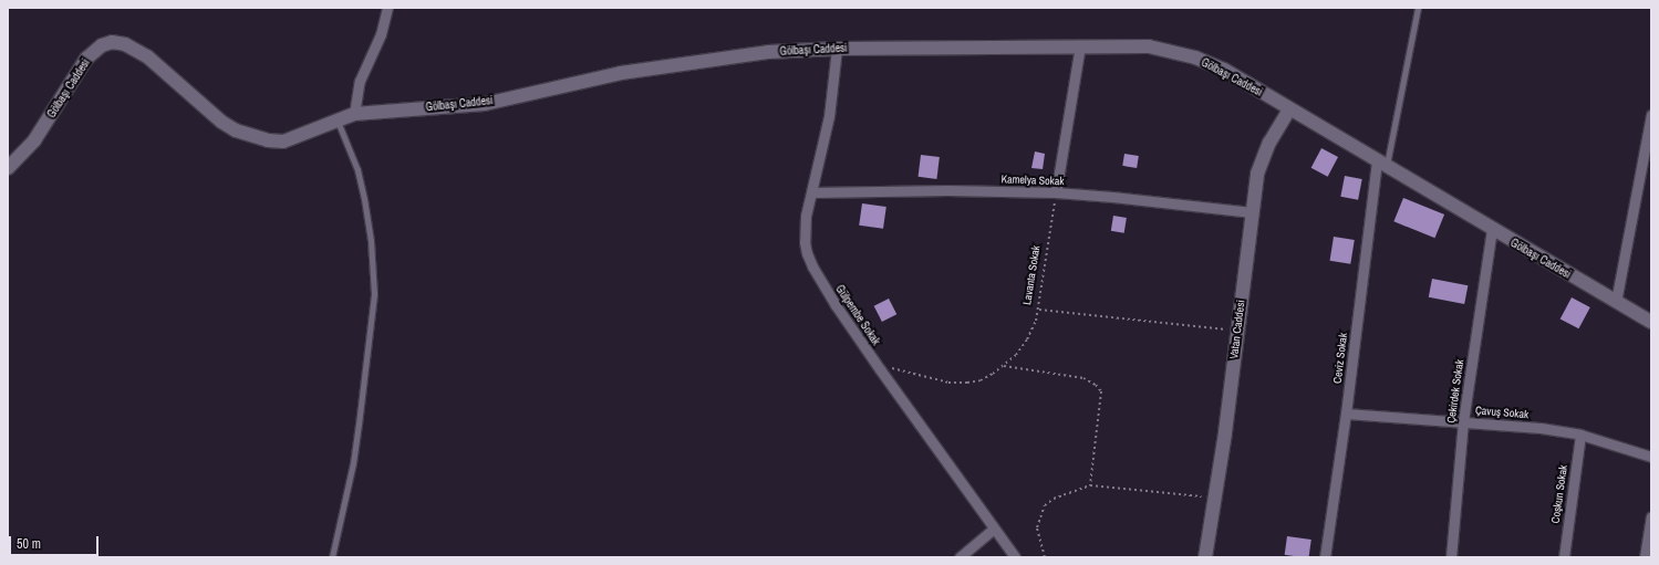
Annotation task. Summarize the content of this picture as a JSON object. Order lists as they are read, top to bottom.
{
  "streets": {
    "street": [
      "Gölbaşı Caddesi",
      "Kamelya Sokak",
      "Gülpembe Sokak",
      "Vatan Caddesi",
      "Ceviz Sokak",
      "Çekirdek Sokak",
      "Çavuş Sokak",
      "Coşkun Sokak"
    ],
    "path": ["Lavanta Sokak"]
  },
  "crossings": [
    ["Gölbaşı Caddesi", "Gülpembe Sokak"],
    ["Gölbaşı Caddesi", "Vatan Caddesi"],
    ["Gölbaşı Caddesi", "Ceviz Sokak"],
    ["Gölbaşı Caddesi", "Çekirdek Sokak"],
    ["Kamelya Sokak", "Lavanta Sokak"],
    ["Kamelya Sokak", "Gülpembe Sokak"],
    ["Kamelya Sokak", "Vatan Caddesi"],
    ["Lavanta Sokak", "Gülpembe Sokak"],
    ["Ceviz Sokak", "Çavuş Sokak"],
    ["Çekirdek Sokak", "Çavuş Sokak"],
    ["Çavuş Sokak", "Coşkun Sokak"]
  ],
  "scale_bar": "50 m"
}
